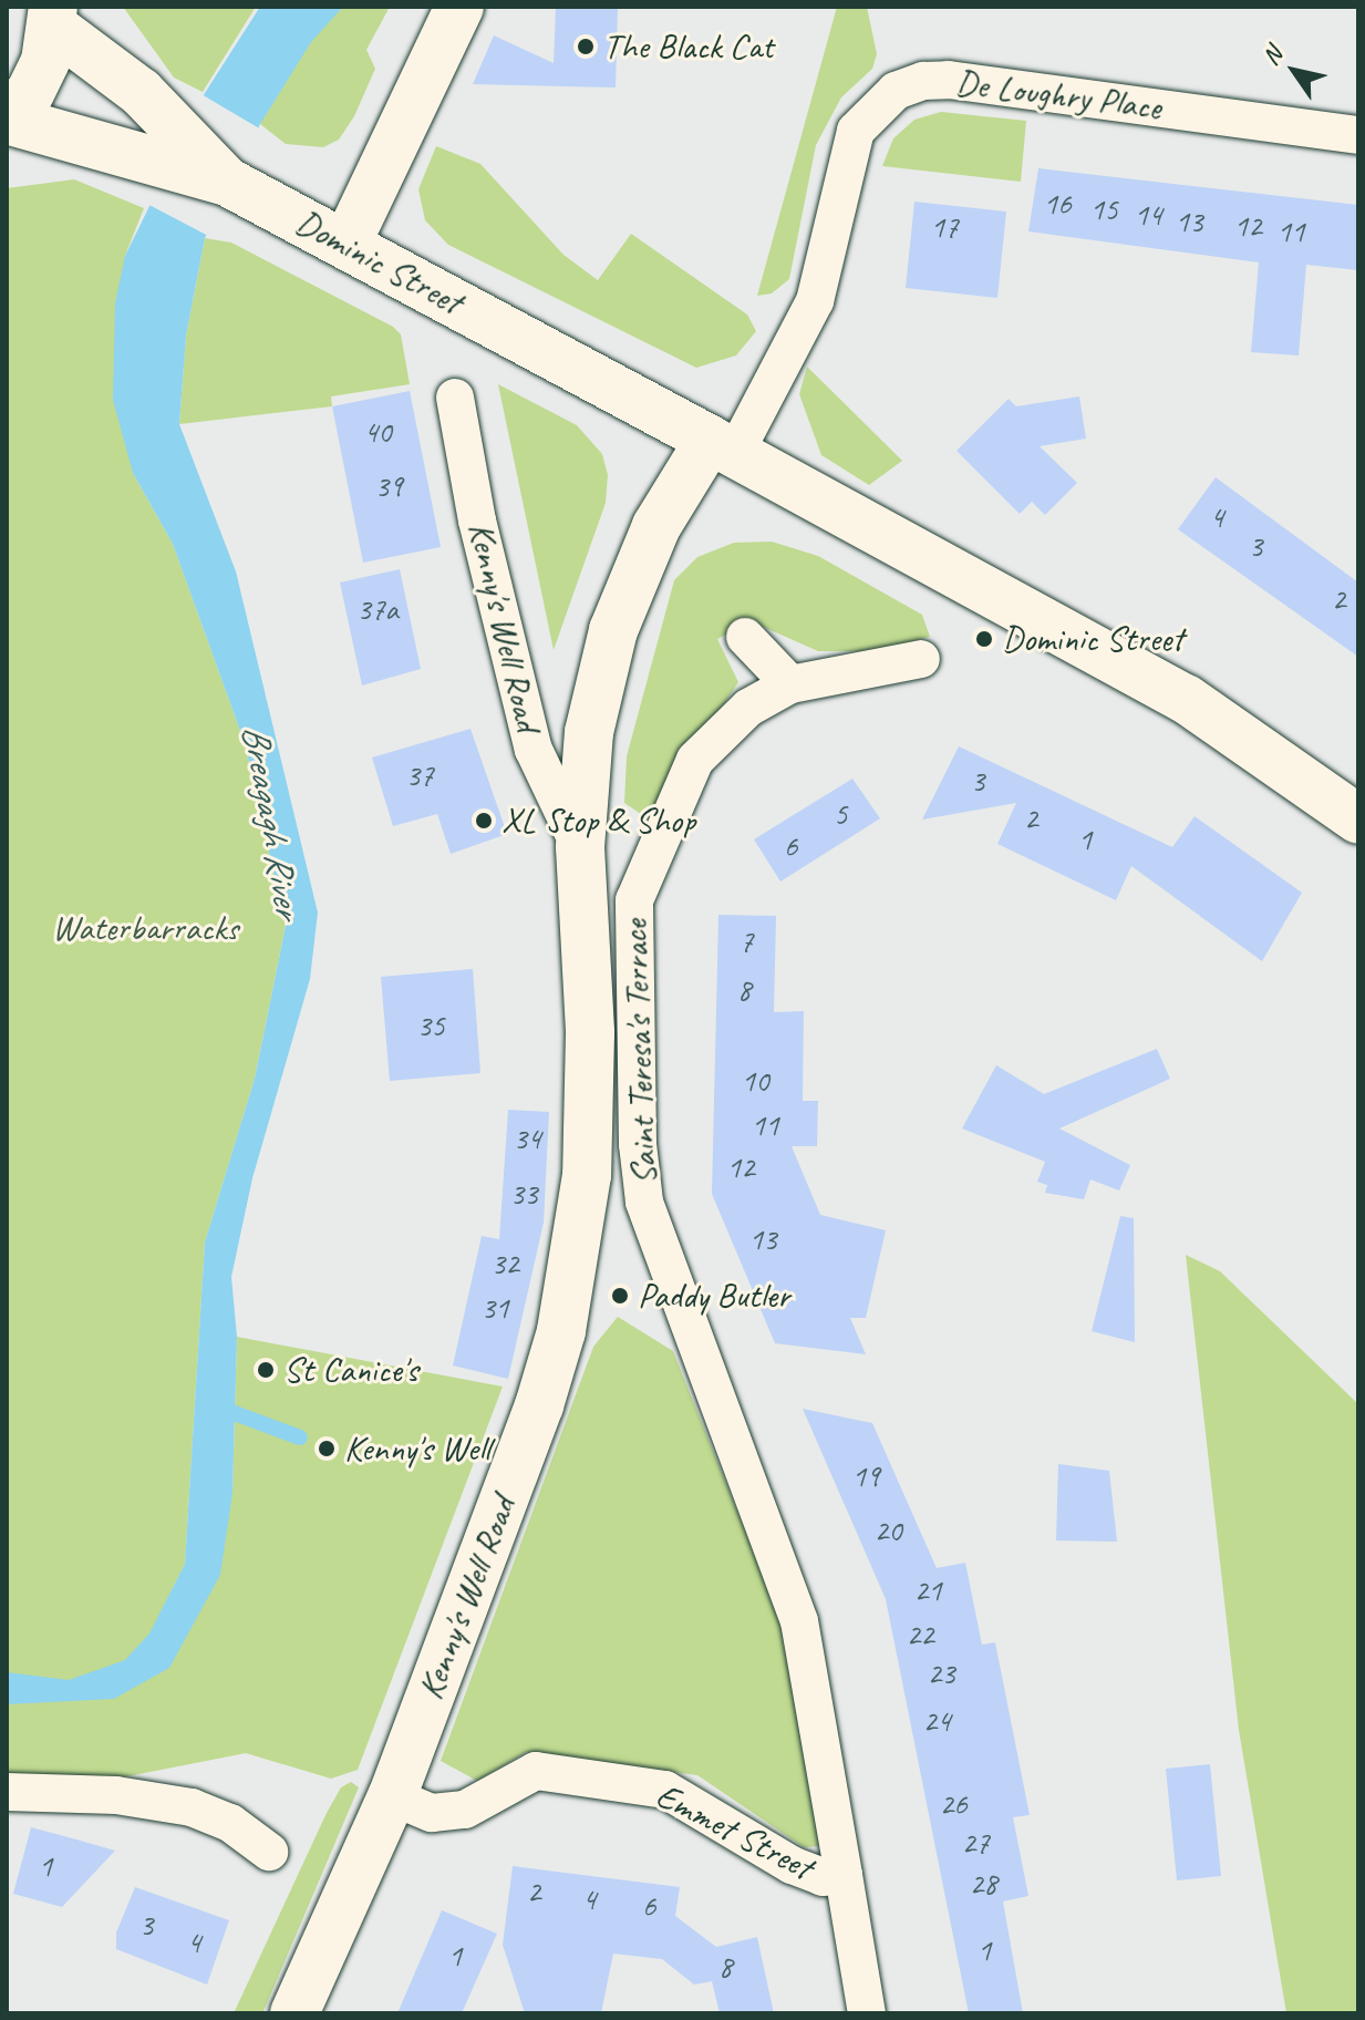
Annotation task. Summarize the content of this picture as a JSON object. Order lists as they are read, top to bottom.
{
  "streets": {
    "main road": ["Dominic Street", "Kenny's Well Road"],
    "street": ["De Loughry Place", "Saint Teresa's Terrace", "Emmet Street"]
  },
  "crossings": [
    ["De Loughry Place", "Dominic Street"],
    ["De Loughry Place", "Kenny's Well Road"],
    ["Dominic Street", "Kenny's Well Road"],
    ["Kenny's Well Road", "Emmet Street"],
    ["Saint Teresa's Terrace", "Emmet Street"]
  ],
  "water": ["Breagagh River"],
  "parks": ["Waterbarracks"],
  "places": [
    "The Black Cat",
    "Dominic Street",
    "XL Stop & Shop",
    "Paddy Butler",
    "St Canice's",
    "Kenny's Well"
  ],
  "house_numbers": [
    "16",
    "15",
    "14",
    "13",
    "12",
    "17",
    "11",
    "40",
    "39",
    "4",
    "3",
    "2",
    "37a",
    "37",
    "3",
    "5",
    "2",
    "1",
    "6",
    "7",
    "8",
    "35",
    "10",
    "11",
    "34",
    "12",
    "33",
    "13",
    "32",
    "31",
    "19",
    "20",
    "21",
    "22",
    "23",
    "24",
    "26",
    "27",
    "1",
    "28",
    "2",
    "4",
    "6",
    "3",
    "4",
    "1",
    "1",
    "8"
  ],
  "north": "top left"
}
